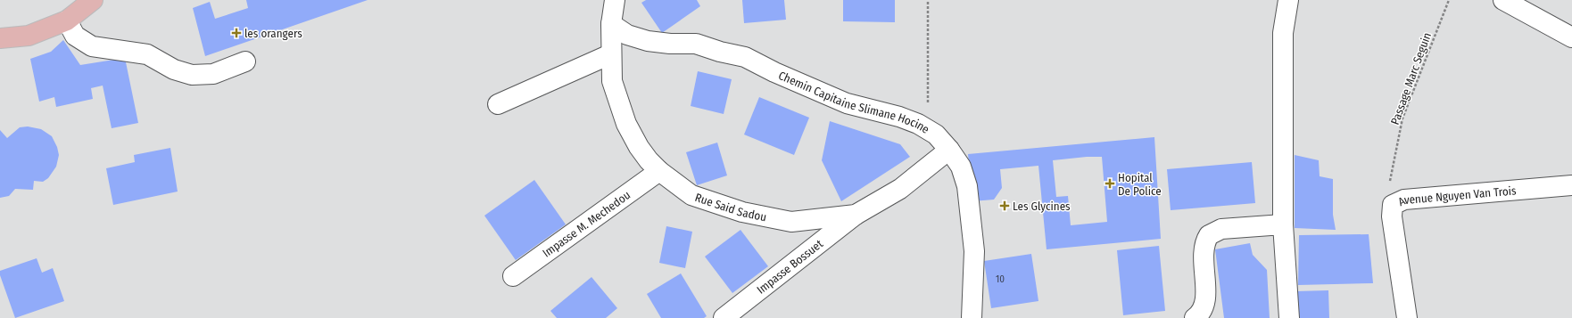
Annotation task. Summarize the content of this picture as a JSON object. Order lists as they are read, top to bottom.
{
  "streets": {
    "street": [
      "Chemin Capitaine Slimane Hocine",
      "Avenue Nguyen Van Trois",
      "Rue Said Sadou",
      "Impasse M. Mechedou",
      "Impasse Bossuet"
    ],
    "path": ["Passage Marc Seguin"]
  },
  "crossings": [
    ["Passage Marc Seguin", "Avenue Nguyen Van Trois"],
    ["Chemin Capitaine Slimane Hocine", "Rue Said Sadou"],
    ["Rue Said Sadou", "Impasse M. Mechedou"],
    ["Rue Said Sadou", "Impasse Bossuet"]
  ],
  "places": {
    "health": ["les orangers", "Hopital De Police", "Les Glycines"]
  },
  "house_numbers": ["10"]
}
